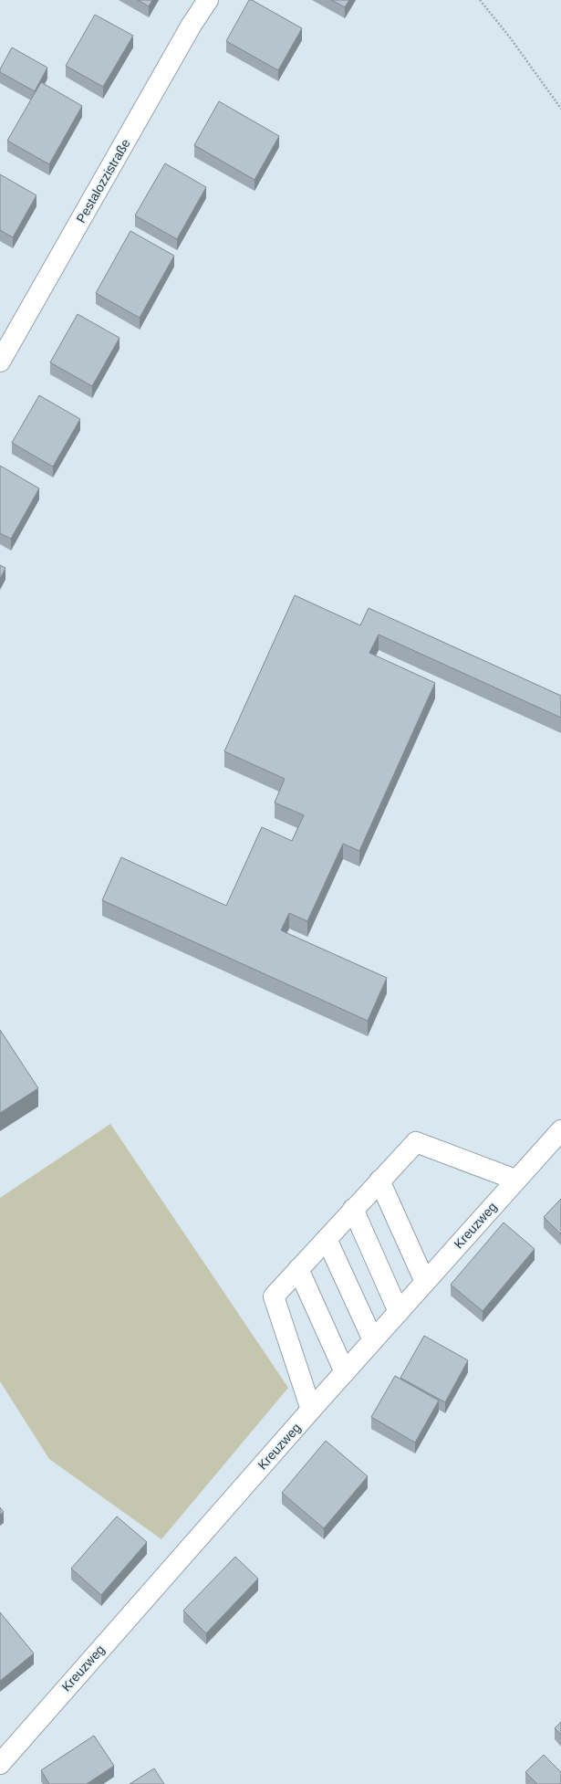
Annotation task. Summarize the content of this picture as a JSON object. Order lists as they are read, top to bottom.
{
  "streets": {
    "street": ["Pestalozzistraße", "Kreuzweg"]
  }
}
